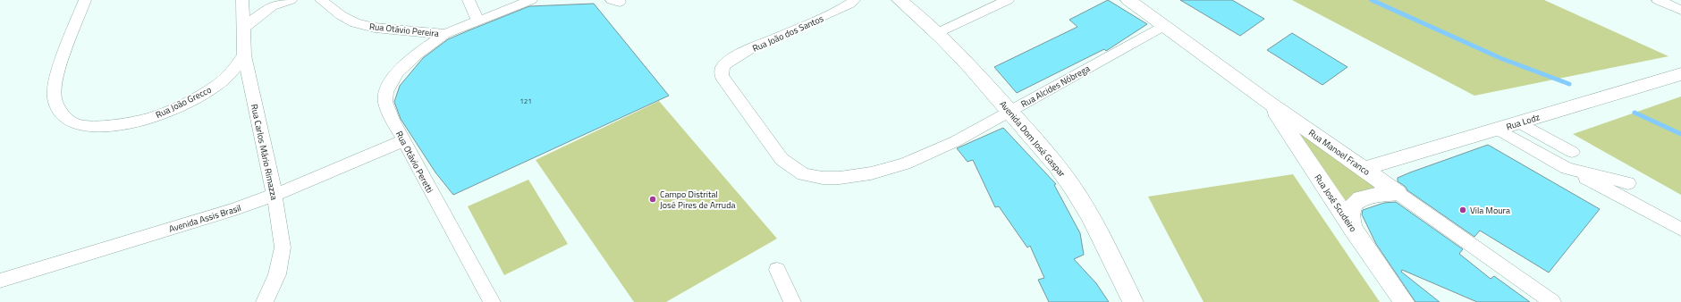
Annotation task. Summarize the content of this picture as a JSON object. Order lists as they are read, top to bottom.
{
  "streets": {
    "street": [
      "Rua Otávio Pereira",
      "Rua João dos Santos",
      "Rua Alcides Nóbrega",
      "Rua João Grecco",
      "Rua Lodz",
      "Avenida Dom José Gaspar",
      "Rua Carlos Mário Rimazza",
      "Rua Manoel Franco",
      "Rua Otávio Peretti",
      "Rua José Scudeiro",
      "Avenida Assis Brasil"
    ]
  },
  "crossings": [
    ["Rua Otávio Pereira", "Rua Otávio Peretti"],
    ["Rua João dos Santos", "Rua Alcides Nóbrega"],
    ["Rua Alcides Nóbrega", "Avenida Dom José Gaspar"],
    ["Rua Alcides Nóbrega", "Rua Manoel Franco"],
    ["Rua João Grecco", "Rua Carlos Mário Rimazza"],
    ["Rua Lodz", "Rua Manoel Franco"],
    ["Rua Carlos Mário Rimazza", "Avenida Assis Brasil"],
    ["Rua Manoel Franco", "Rua José Scudeiro"],
    ["Rua Otávio Peretti", "Avenida Assis Brasil"]
  ],
  "places": ["Campo Distrital José Pires de Arruda", "Vila Moura"],
  "house_numbers": ["121"]
}
